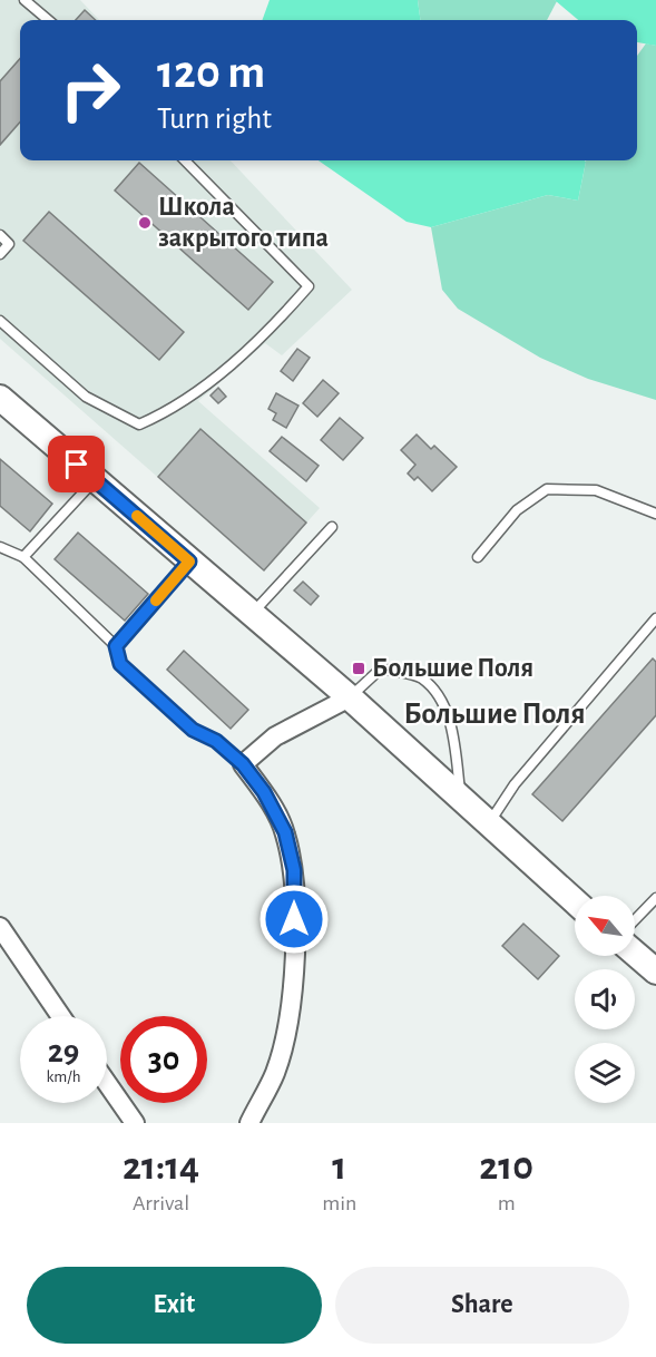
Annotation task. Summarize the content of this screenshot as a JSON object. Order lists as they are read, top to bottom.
{
  "districts": ["Большие Поля"],
  "places": {
    "other": ["Школа закрытого типа"],
    "transit": ["Большие Поля"]
  },
  "north": "top left",
  "page": {
    "turn": ["120 m", "Turn right"],
    "speed": "29 km/h",
    "limit": "30",
    "eta": [
      "21:14",
      "Arrival",
      "1",
      "min",
      "210",
      "m"
    ],
    "buttons": ["Exit", "Share"]
  }
}
